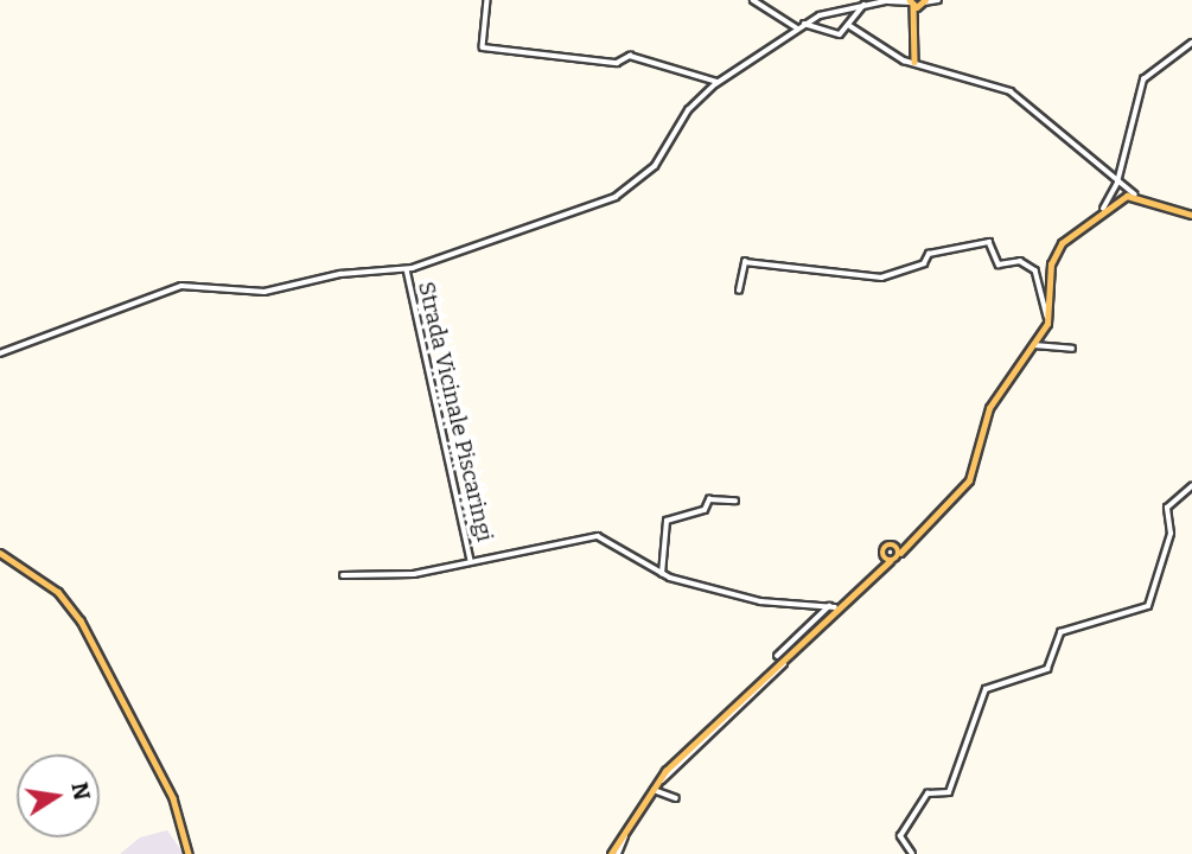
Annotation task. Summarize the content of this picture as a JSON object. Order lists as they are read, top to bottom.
{
  "streets": {
    "street": ["Strada Vicinale Piscaringi"]
  },
  "north": "right"
}
